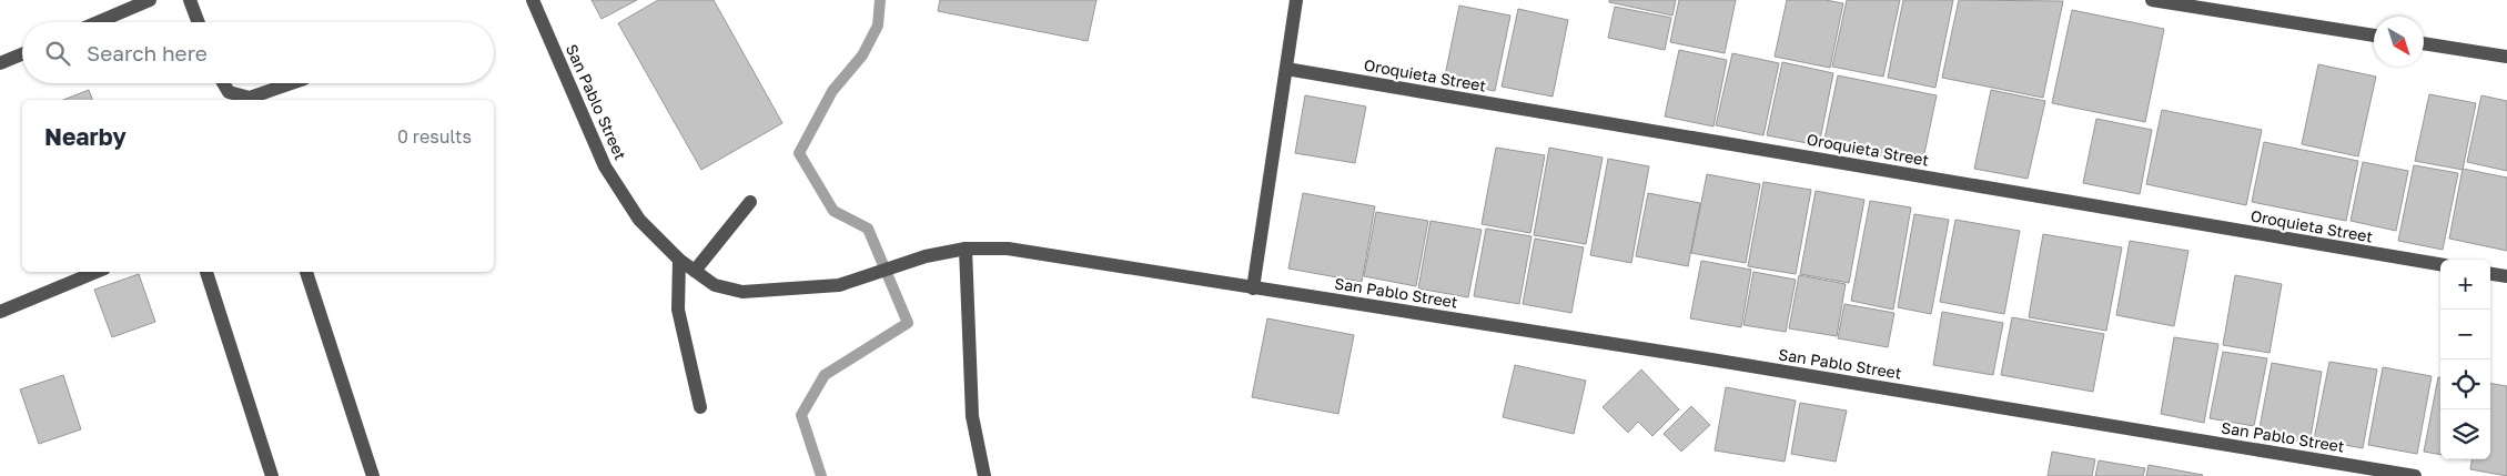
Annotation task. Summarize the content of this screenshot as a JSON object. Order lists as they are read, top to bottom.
{
  "streets": {
    "street": ["Oroquieta Street", "San Pablo Street"]
  },
  "north": "bottom right",
  "page": {
    "search": "Search here",
    "heading": ["Nearby", "0 results"],
    "map_buttons": ["+", "−"]
  }
}
